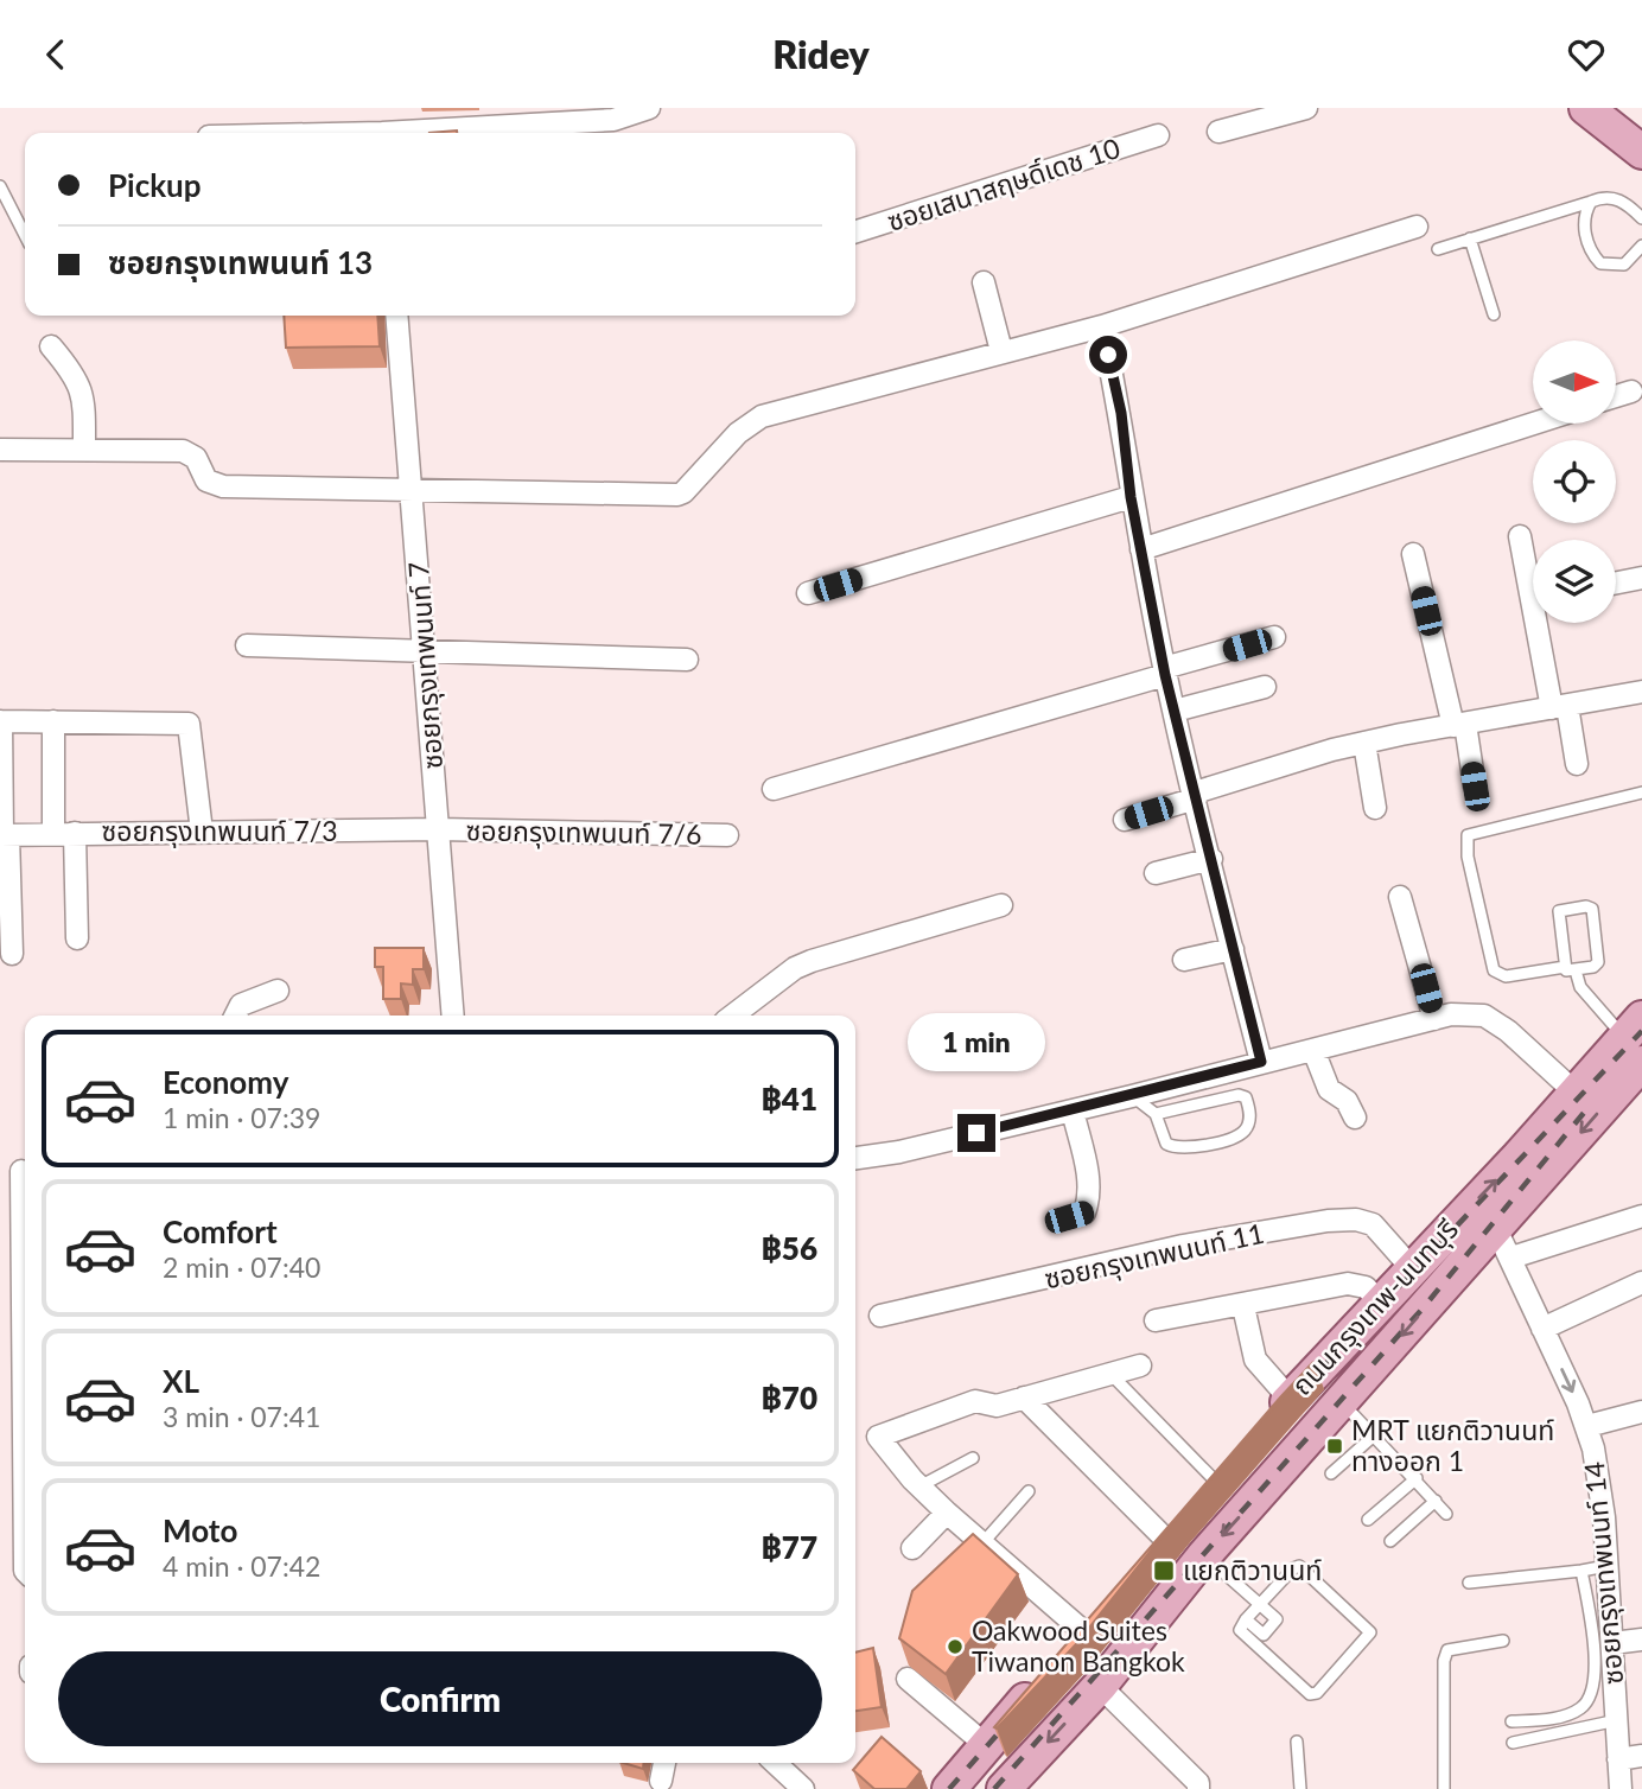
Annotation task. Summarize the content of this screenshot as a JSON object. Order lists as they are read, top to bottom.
{
  "streets": {
    "main road": ["ถนนกรุงเทพ-นนทบุรี"],
    "street": [
      "ซอยเสนาสฤษดิ์เดช 10",
      "ซอยกรุงเทพนนท์ 7",
      "ซอยกรุงเทพนนท์ 7/3",
      "ซอยกรุงเทพนนท์ 7/6",
      "ซอยกรุงเทพนนท์ 11",
      "ซอยกรุงเทพนนท์ 14"
    ]
  },
  "crossings": [
    ["ซอยกรุงเทพนนท์ 7", "ซอยกรุงเทพนนท์ 7/3"],
    ["ซอยกรุงเทพนนท์ 7", "ซอยกรุงเทพนนท์ 7/6"],
    ["ซอยกรุงเทพนนท์ 7/3", "ซอยกรุงเทพนนท์ 7/6"],
    ["ซอยกรุงเทพนนท์ 11", "ถนนกรุงเทพ-นนทบุรี"],
    ["ถนนกรุงเทพ-นนทบุรี", "ซอยกรุงเทพนนท์ 14"]
  ],
  "places": {
    "transit": ["MRT แยกติวานนท์ ทางออก 1", "แยกติวานนท์"],
    "other": ["Oakwood Suites Tiwanon Bangkok"]
  },
  "north": "right",
  "page": {
    "header": "Ridey",
    "banner": ["Pickup", "ซอยกรุงเทพนนท์ 13"],
    "bubble": "1 min",
    "list": [
      {
        "name": "Economy",
        "note": "1 min · 07:39",
        "value": "฿41"
      },
      {
        "name": "Comfort",
        "note": "2 min · 07:40",
        "value": "฿56"
      },
      {
        "name": "XL",
        "note": "3 min · 07:41",
        "value": "฿70"
      },
      {
        "name": "Moto",
        "note": "4 min · 07:42",
        "value": "฿77"
      }
    ],
    "buttons": "Confirm"
  }
}
